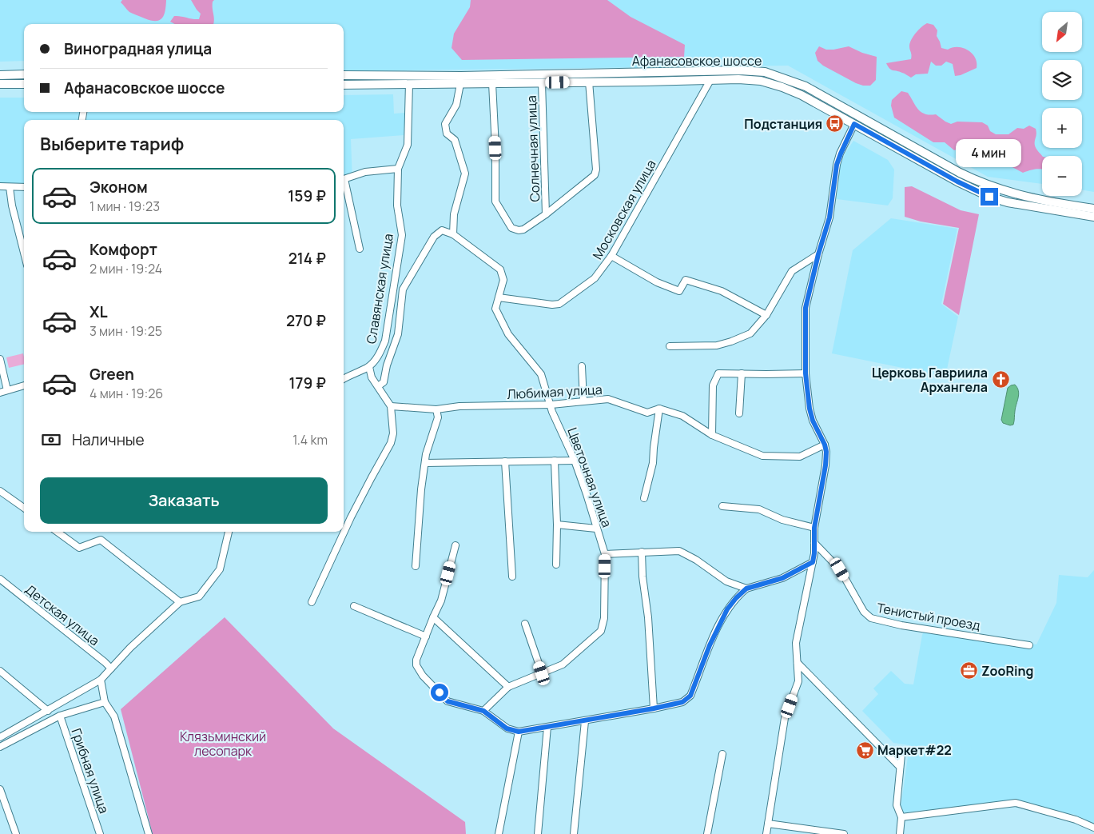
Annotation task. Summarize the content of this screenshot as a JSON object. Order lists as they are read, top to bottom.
{
  "streets": {
    "main road": ["Афанасовское шоссе"],
    "street": [
      "Солнечная улица",
      "Московская улица",
      "Славянская улица",
      "Любимая улица",
      "Цветочная улица",
      "Детская улица",
      "Тенистый проезд",
      "Грибная улица"
    ]
  },
  "crossings": [
    ["Афанасовское шоссе", "Солнечная улица"],
    ["Афанасовское шоссе", "Московская улица"],
    ["Афанасовское шоссе", "Славянская улица"],
    ["Московская улица", "Цветочная улица"],
    ["Любимая улица", "Цветочная улица"]
  ],
  "parks": ["Клязьминский лесопарк"],
  "places": {
    "bus stop": ["Подстанция"],
    "church": ["Церковь Гавриила Архангела"],
    "office": ["ZooRing"],
    "supermarket": ["Маркет#22"]
  },
  "north": "bottom left",
  "page": {
    "map_buttons": ["+", "−"],
    "banner": ["Виноградная улица", "Афанасовское шоссе"],
    "heading": "Выберите тариф",
    "bubble": "4 мин",
    "list": [
      {
        "name": "Эконом",
        "note": "1 мин · 19:23",
        "value": "159 ₽"
      },
      {
        "name": "Комфорт",
        "note": "2 мин · 19:24",
        "value": "214 ₽"
      },
      {
        "name": "XL",
        "note": "3 мин · 19:25",
        "value": "270 ₽"
      },
      {
        "name": "Green",
        "note": "4 мин · 19:26",
        "value": "179 ₽"
      }
    ],
    "pay": ["Наличные", "1.4 km"],
    "buttons": "Заказать"
  }
}
